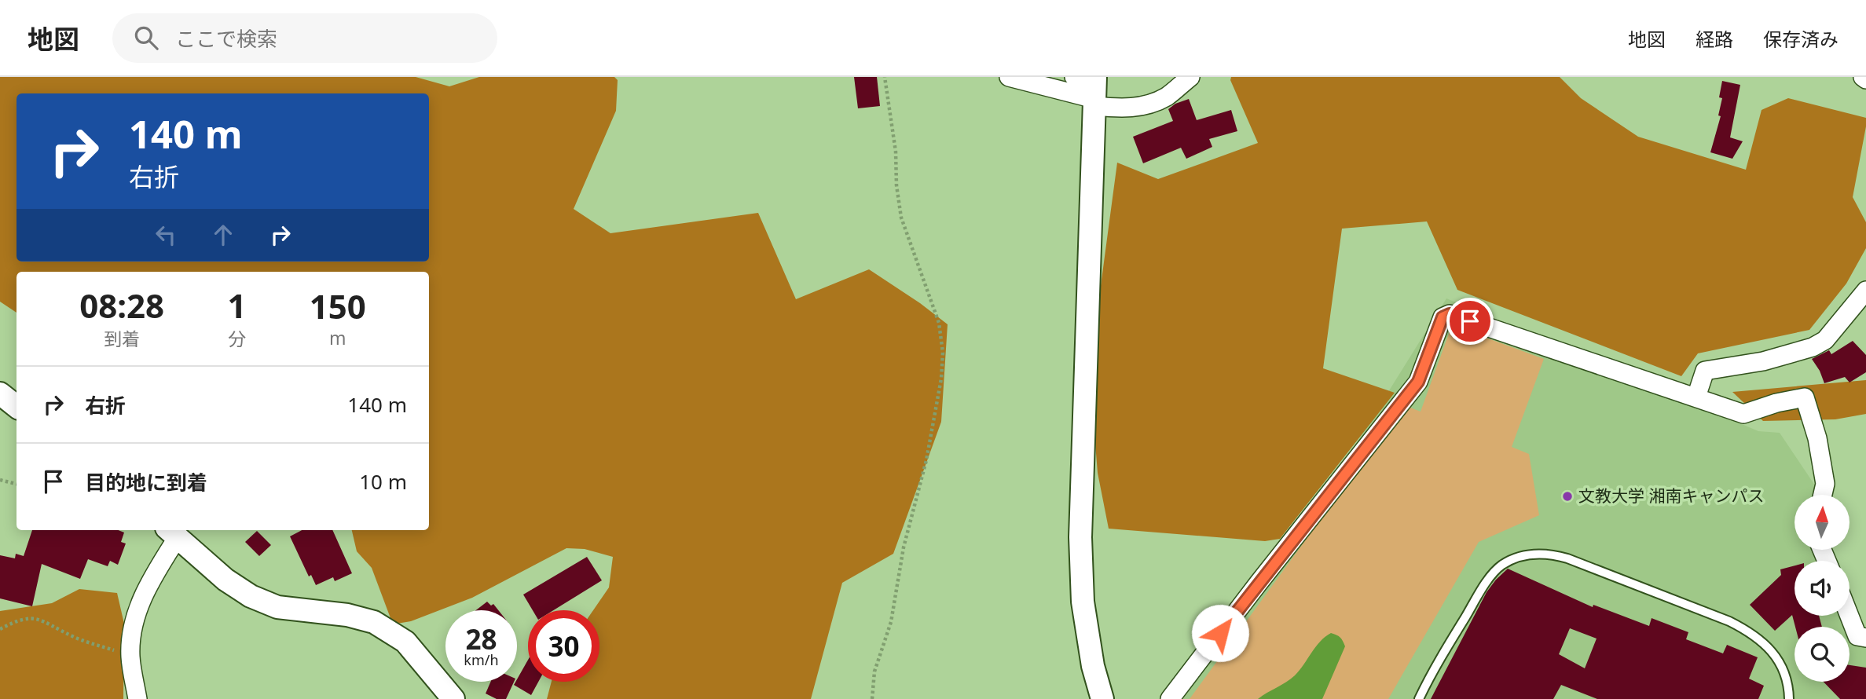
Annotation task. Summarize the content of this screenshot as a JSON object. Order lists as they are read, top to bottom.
{
  "places": ["文教大学 湘南キャンパス"],
  "north": "top",
  "page": {
    "header": "地図",
    "search": "ここで検索",
    "nav": ["地図", "経路", "保存済み"],
    "turn": ["140 m", "右折"],
    "eta": [
      "08:28",
      "到着",
      "1",
      "分",
      "150",
      "m"
    ],
    "list": [
      {
        "name": "右折",
        "value": "140 m"
      },
      {
        "name": "目的地に到着",
        "value": "10 m"
      }
    ],
    "speed": "28 km/h",
    "limit": "30"
  }
}
